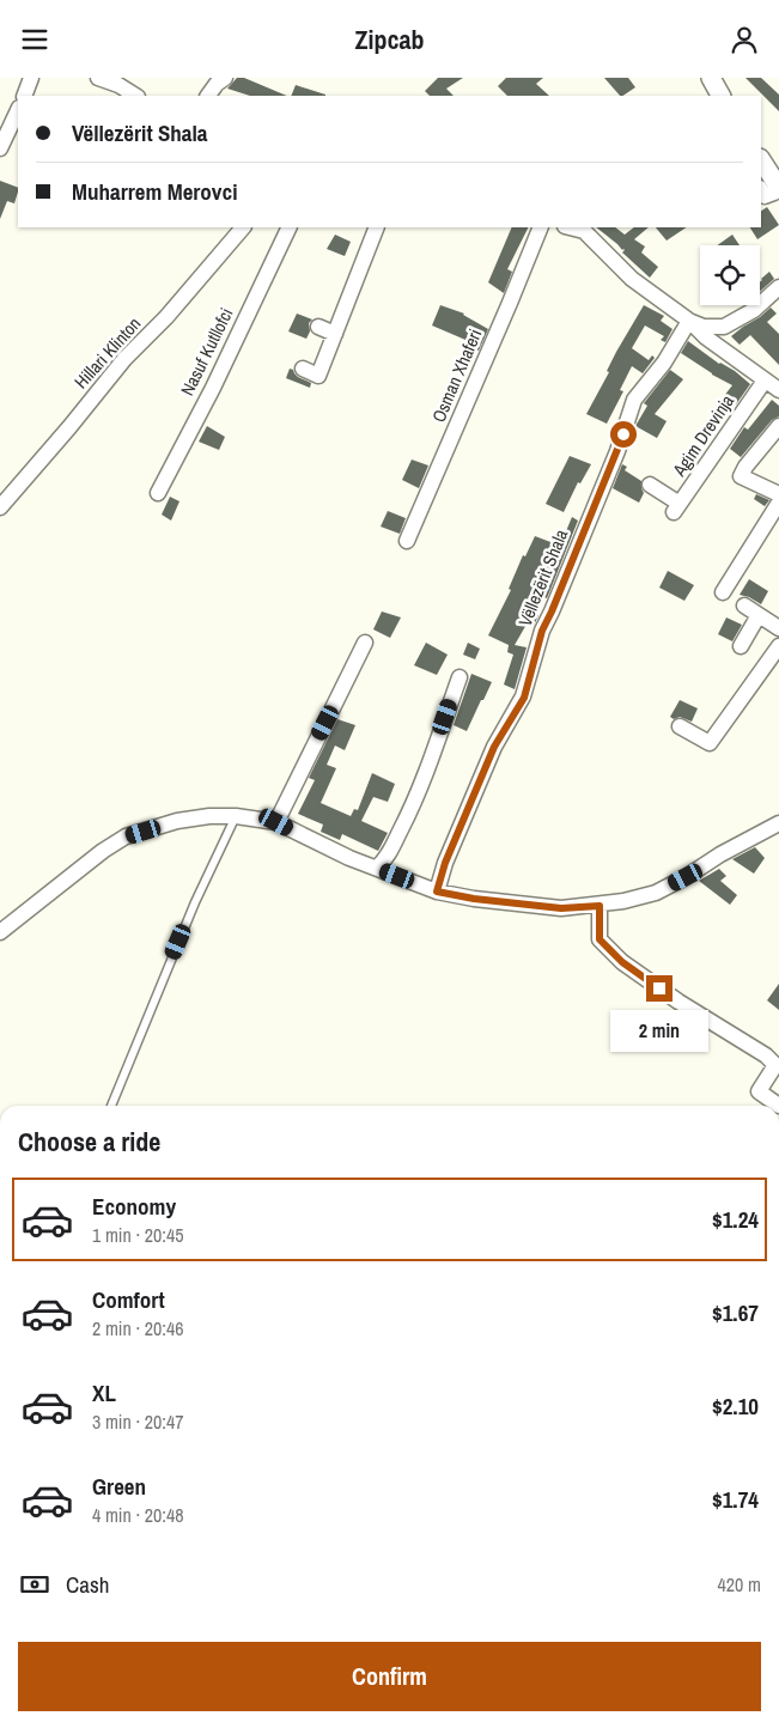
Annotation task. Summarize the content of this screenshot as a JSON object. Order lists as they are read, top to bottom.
{
  "streets": {
    "street": [
      "Nasuf Kutllofci",
      "Hillari Klinton",
      "Osman Xhaferi",
      "Agim Drevinja",
      "Vëllezërit Shala"
    ]
  },
  "page": {
    "header": "Zipcab",
    "banner": ["Vëllezërit Shala", "Muharrem Merovci"],
    "bubble": "2 min",
    "heading": "Choose a ride",
    "list": [
      {
        "name": "Economy",
        "note": "1 min · 20:45",
        "value": "$1.24"
      },
      {
        "name": "Comfort",
        "note": "2 min · 20:46",
        "value": "$1.67"
      },
      {
        "name": "XL",
        "note": "3 min · 20:47",
        "value": "$2.10"
      },
      {
        "name": "Green",
        "note": "4 min · 20:48",
        "value": "$1.74"
      }
    ],
    "pay": ["Cash", "420 m"],
    "buttons": "Confirm"
  }
}
